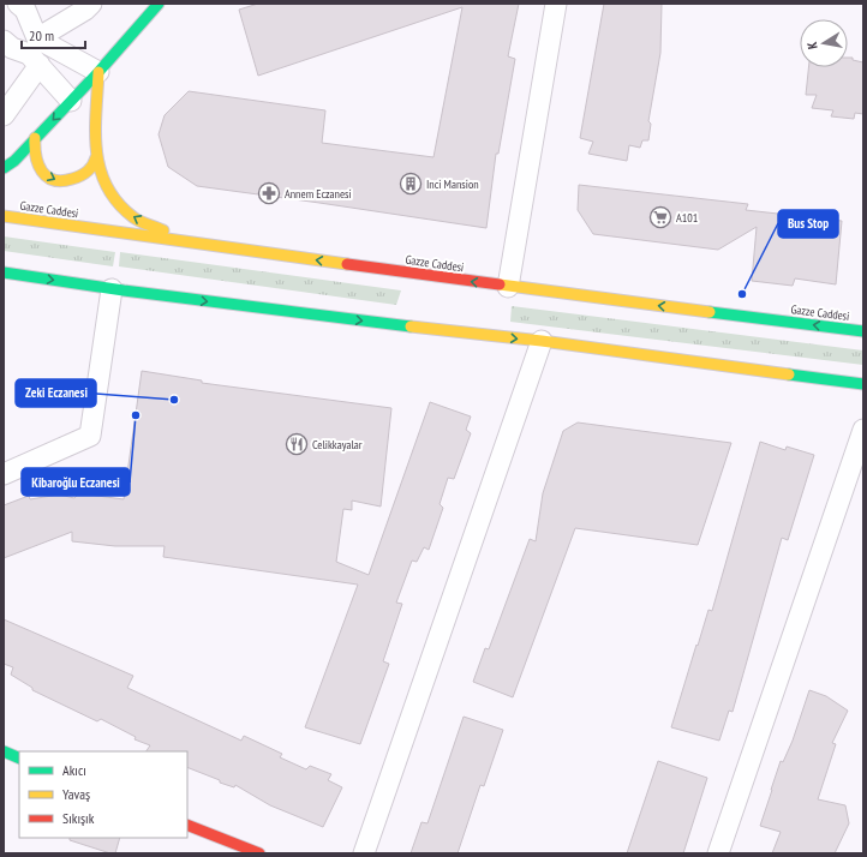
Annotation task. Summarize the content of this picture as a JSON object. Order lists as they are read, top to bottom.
{
  "streets": {
    "main road": ["Gazze Caddesi"]
  },
  "places": {
    "building": ["Inci Mansion"],
    "pharmacy": ["Annem Eczanesi"],
    "supermarket": ["A101"],
    "other": ["Bus Stop", "Zeki Eczanesi", "Kibaroğlu Eczanesi"],
    "restaurant": ["Celikkayalar"]
  },
  "legend": ["Akıcı", "Yavaş", "Sıkışık"],
  "scale_bar": "20 m",
  "north": "left"
}
